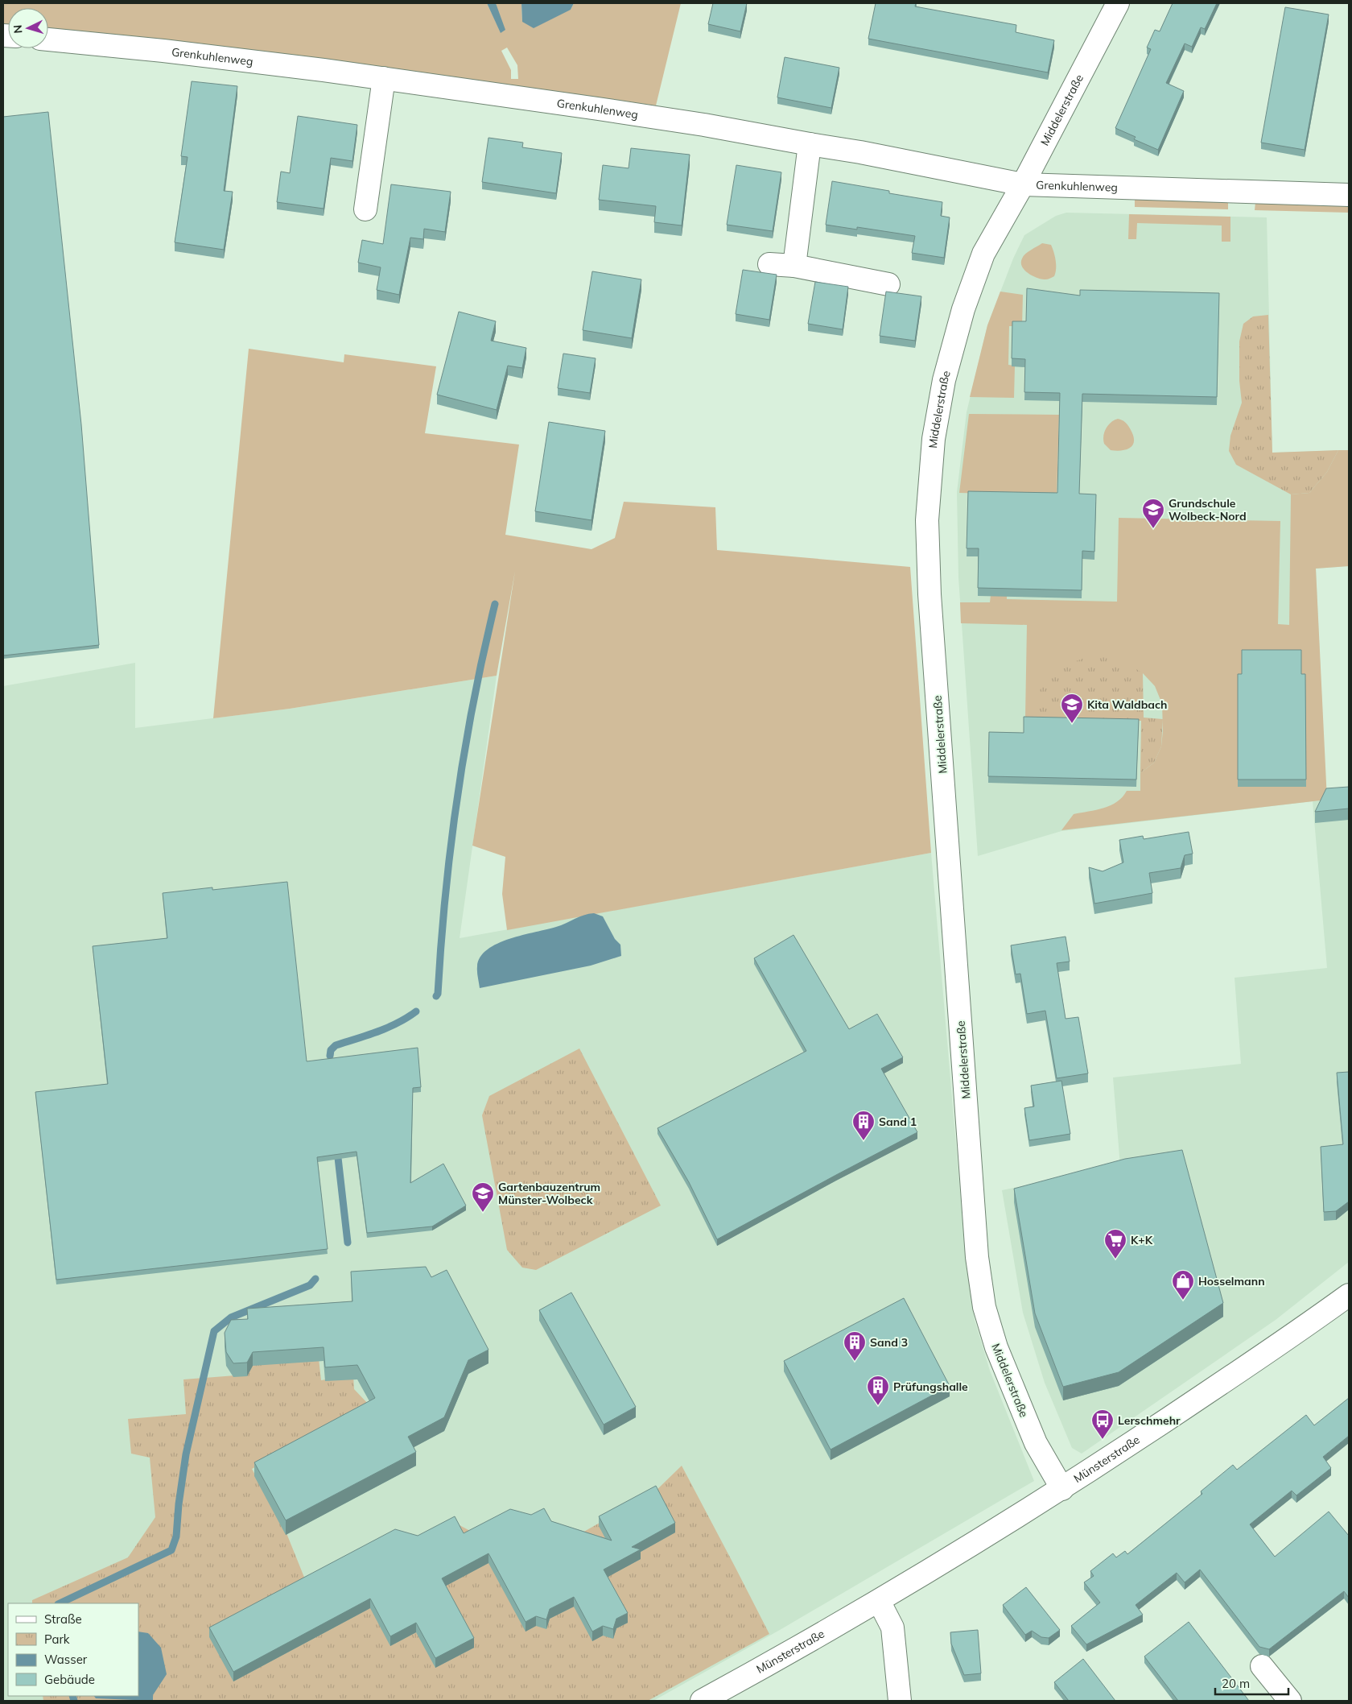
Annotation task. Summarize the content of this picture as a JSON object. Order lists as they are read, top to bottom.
{
  "streets": {
    "street": ["Grenkuhlenweg", "Middelerstraße", "Münsterstraße"]
  },
  "crossings": [
    ["Grenkuhlenweg", "Middelerstraße"],
    ["Middelerstraße", "Münsterstraße"]
  ],
  "places": {
    "school or university": ["Grundschule Wolbeck-Nord", "Kita Waldbach", "Gartenbauzentrum Münster-Wolbeck"],
    "building": ["Sand 1", "Sand 3", "Prüfungshalle"],
    "supermarket": ["K+K"],
    "shop": ["Hosselmann"],
    "bus stop": ["Lerschmehr"]
  },
  "legend": [
    "Straße",
    "Park",
    "Wasser",
    "Gebäude"
  ],
  "scale_bar": "20 m",
  "north": "left"
}
